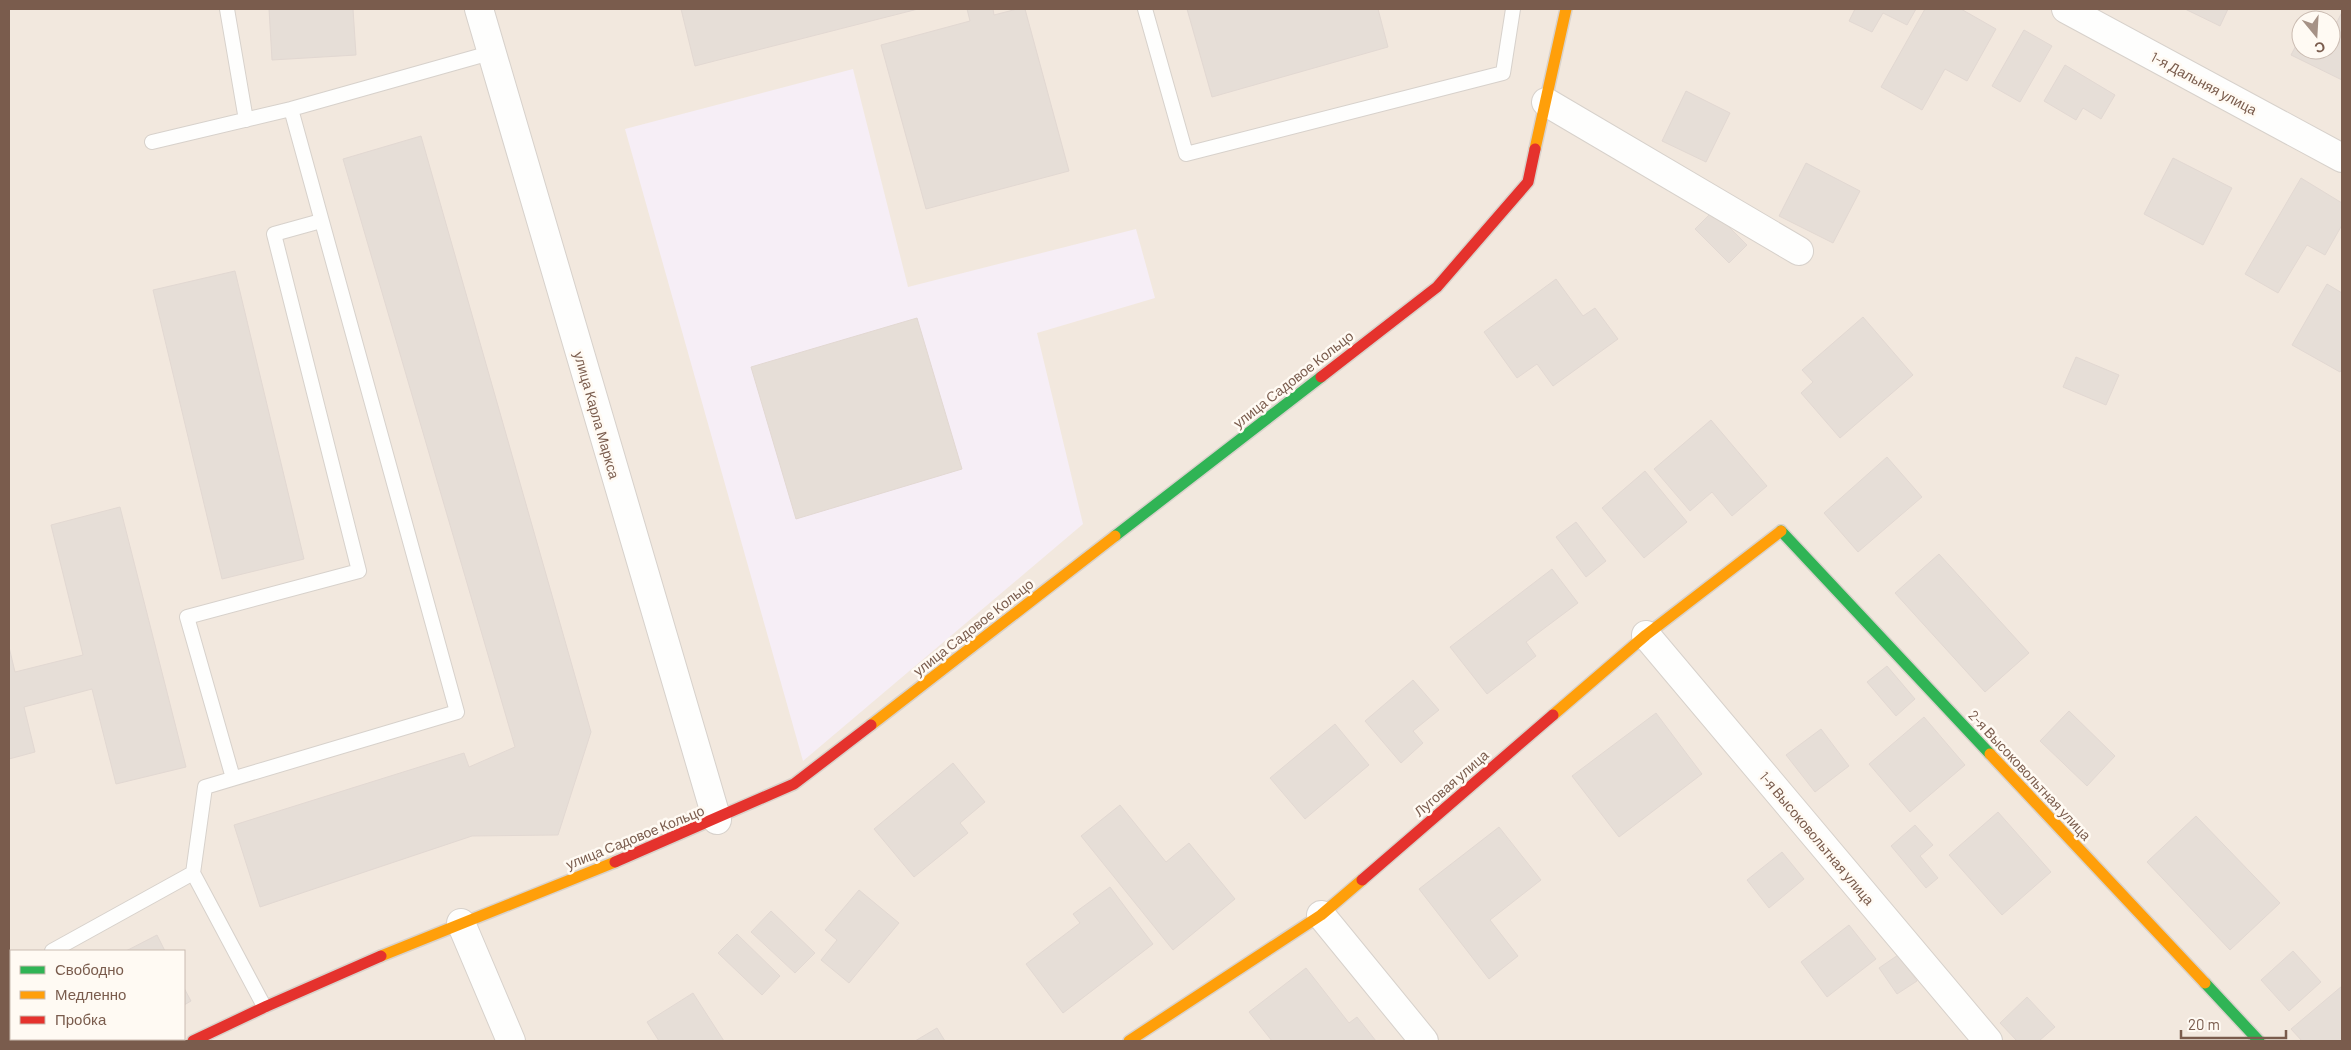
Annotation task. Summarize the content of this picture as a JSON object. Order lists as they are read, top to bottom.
{
  "streets": {
    "street": [
      "1-я Дальняя улица",
      "улица Садовое Кольцо",
      "улица Карла Маркса",
      "2-я Высоковольтная улица",
      "Луговая улица",
      "1-я Высоковольтная улица"
    ]
  },
  "crossings": [
    ["улица Садовое Кольцо", "улица Карла Маркса"],
    ["2-я Высоковольтная улица", "Луговая улица"],
    ["Луговая улица", "1-я Высоковольтная улица"]
  ],
  "legend": ["Свободно", "Медленно", "Пробка"],
  "scale_bar": "20 m",
  "north": "bottom"
}
